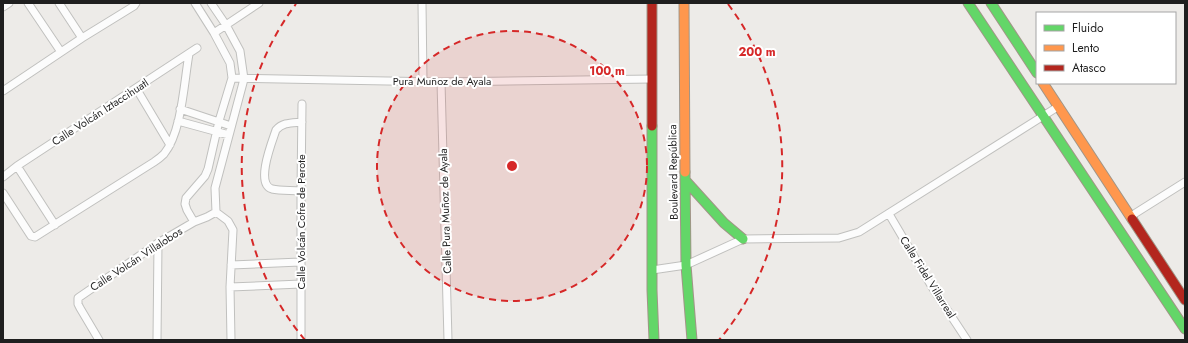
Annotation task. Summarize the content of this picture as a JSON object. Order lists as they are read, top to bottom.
{
  "streets": {
    "main road": ["Boulevard República"],
    "street": [
      "Pura Muñoz de Ayala",
      "Calle Volcán Iztaccihuatl",
      "Calle Pura Muñoz de Ayala",
      "Calle Volcán Cofre de Perote",
      "Calle Volcán Villalobos",
      "Calle Fidel Villarreal"
    ]
  },
  "crossings": [
    ["Pura Muñoz de Ayala", "Boulevard República"],
    ["Pura Muñoz de Ayala", "Calle Pura Muñoz de Ayala"]
  ],
  "legend": ["Fluido", "Lento", "Atasco"],
  "rings": ["200 m", "100 m"]
}
